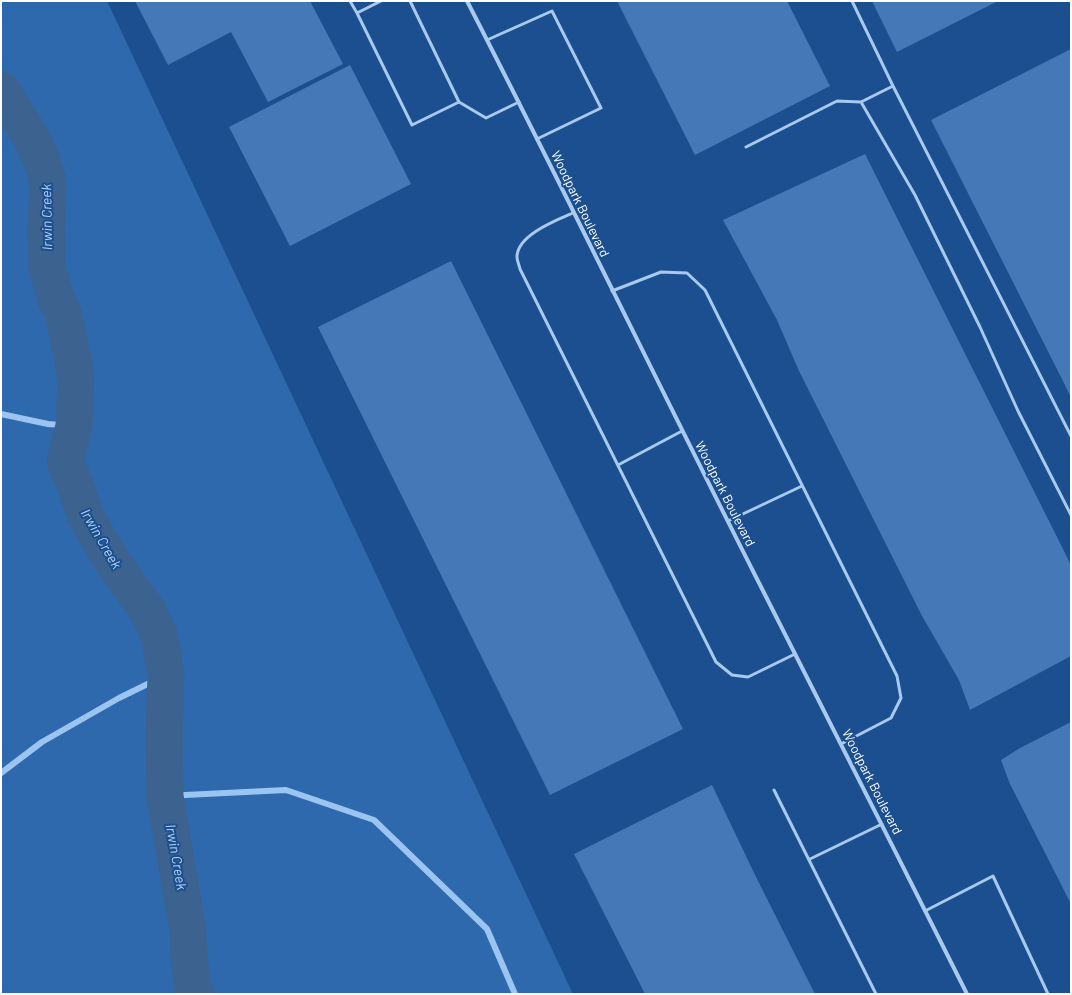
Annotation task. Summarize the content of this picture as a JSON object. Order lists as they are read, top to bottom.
{
  "streets": {
    "street": ["Woodpark Boulevard"]
  },
  "water": ["Irwin Creek"]
}
